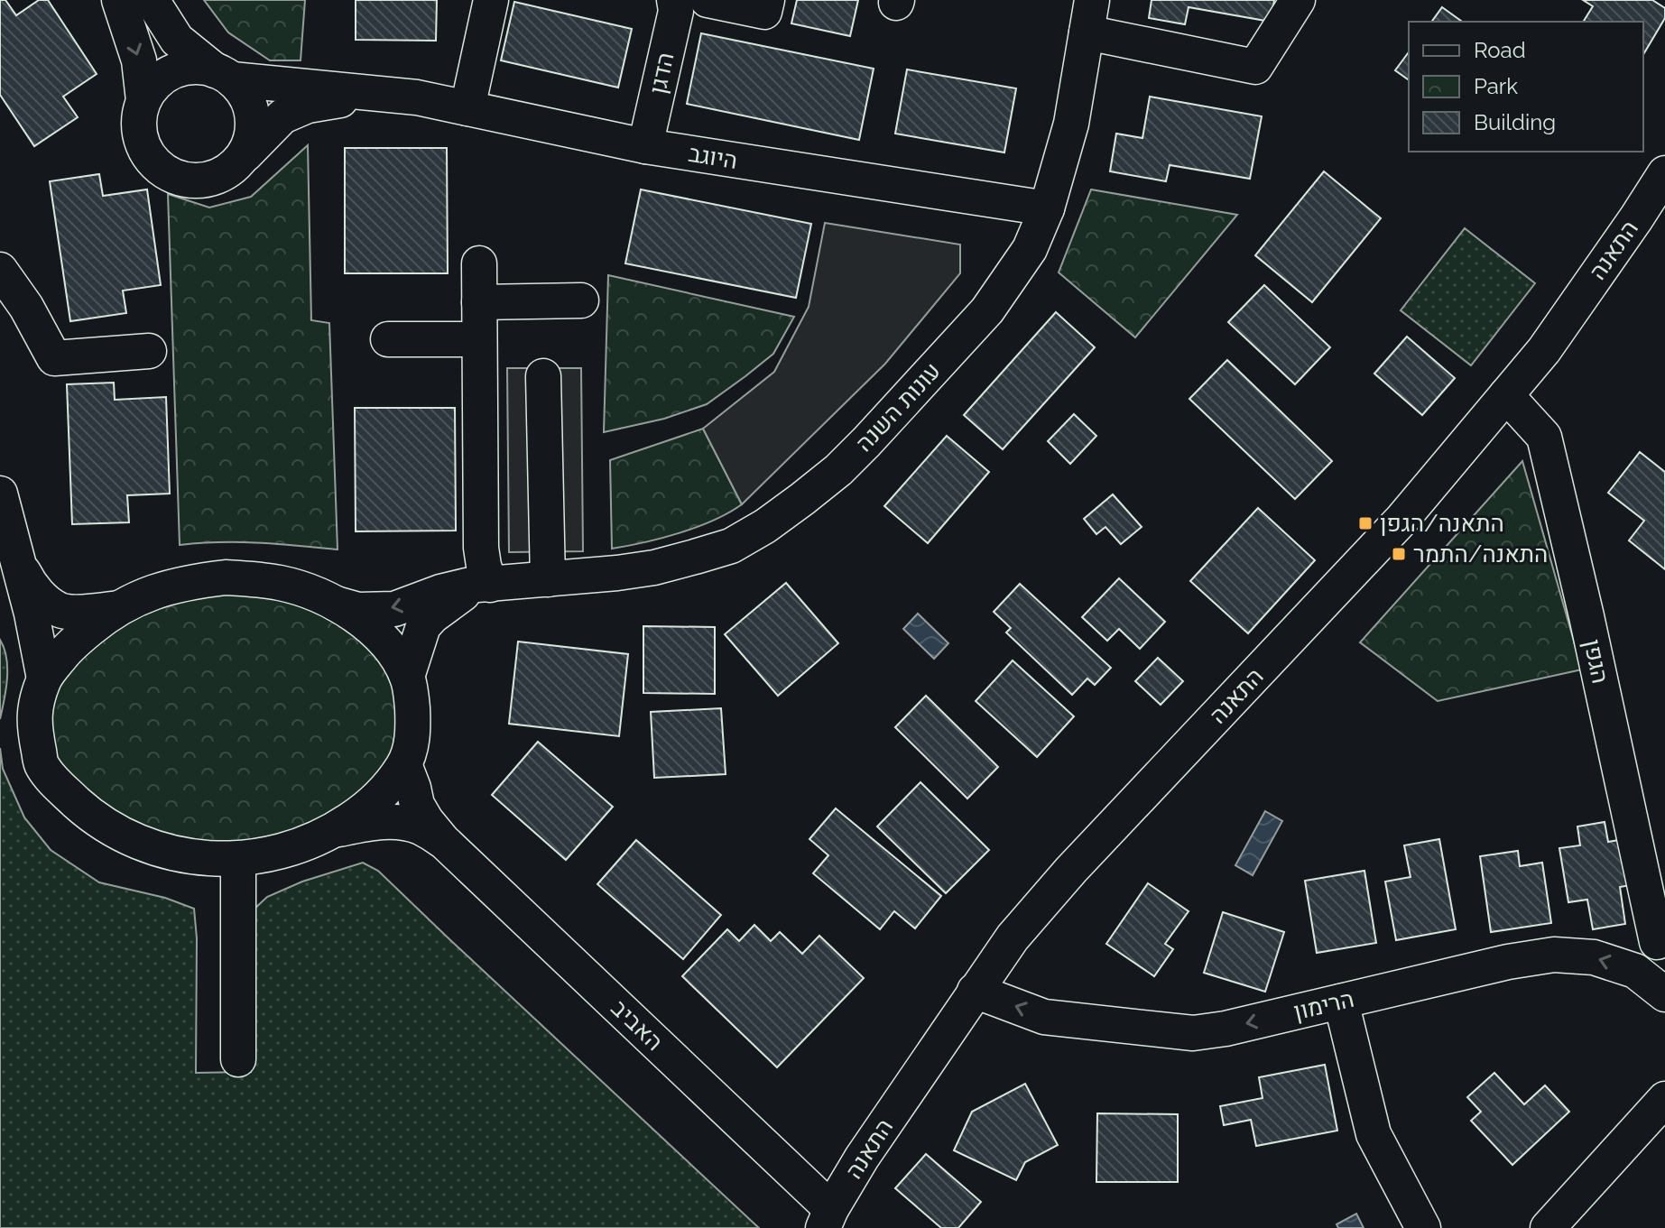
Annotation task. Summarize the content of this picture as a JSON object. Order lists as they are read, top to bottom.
{
  "streets": {
    "street": [
      "הדגן",
      "היוגב",
      "התאנה",
      "עונות השנה",
      "הגפן",
      "הרימון",
      "האביב"
    ]
  },
  "crossings": [
    ["הדגן", "היוגב"],
    ["היוגב", "עונות השנה"],
    ["התאנה", "הגפן"],
    ["התאנה", "הרימון"],
    ["התאנה", "האביב"]
  ],
  "one_way": ["הרימון"],
  "places": {
    "transit": ["התאנה/הגפן", "התאנה/התמר"]
  },
  "legend": ["Road", "Park", "Building"]
}
